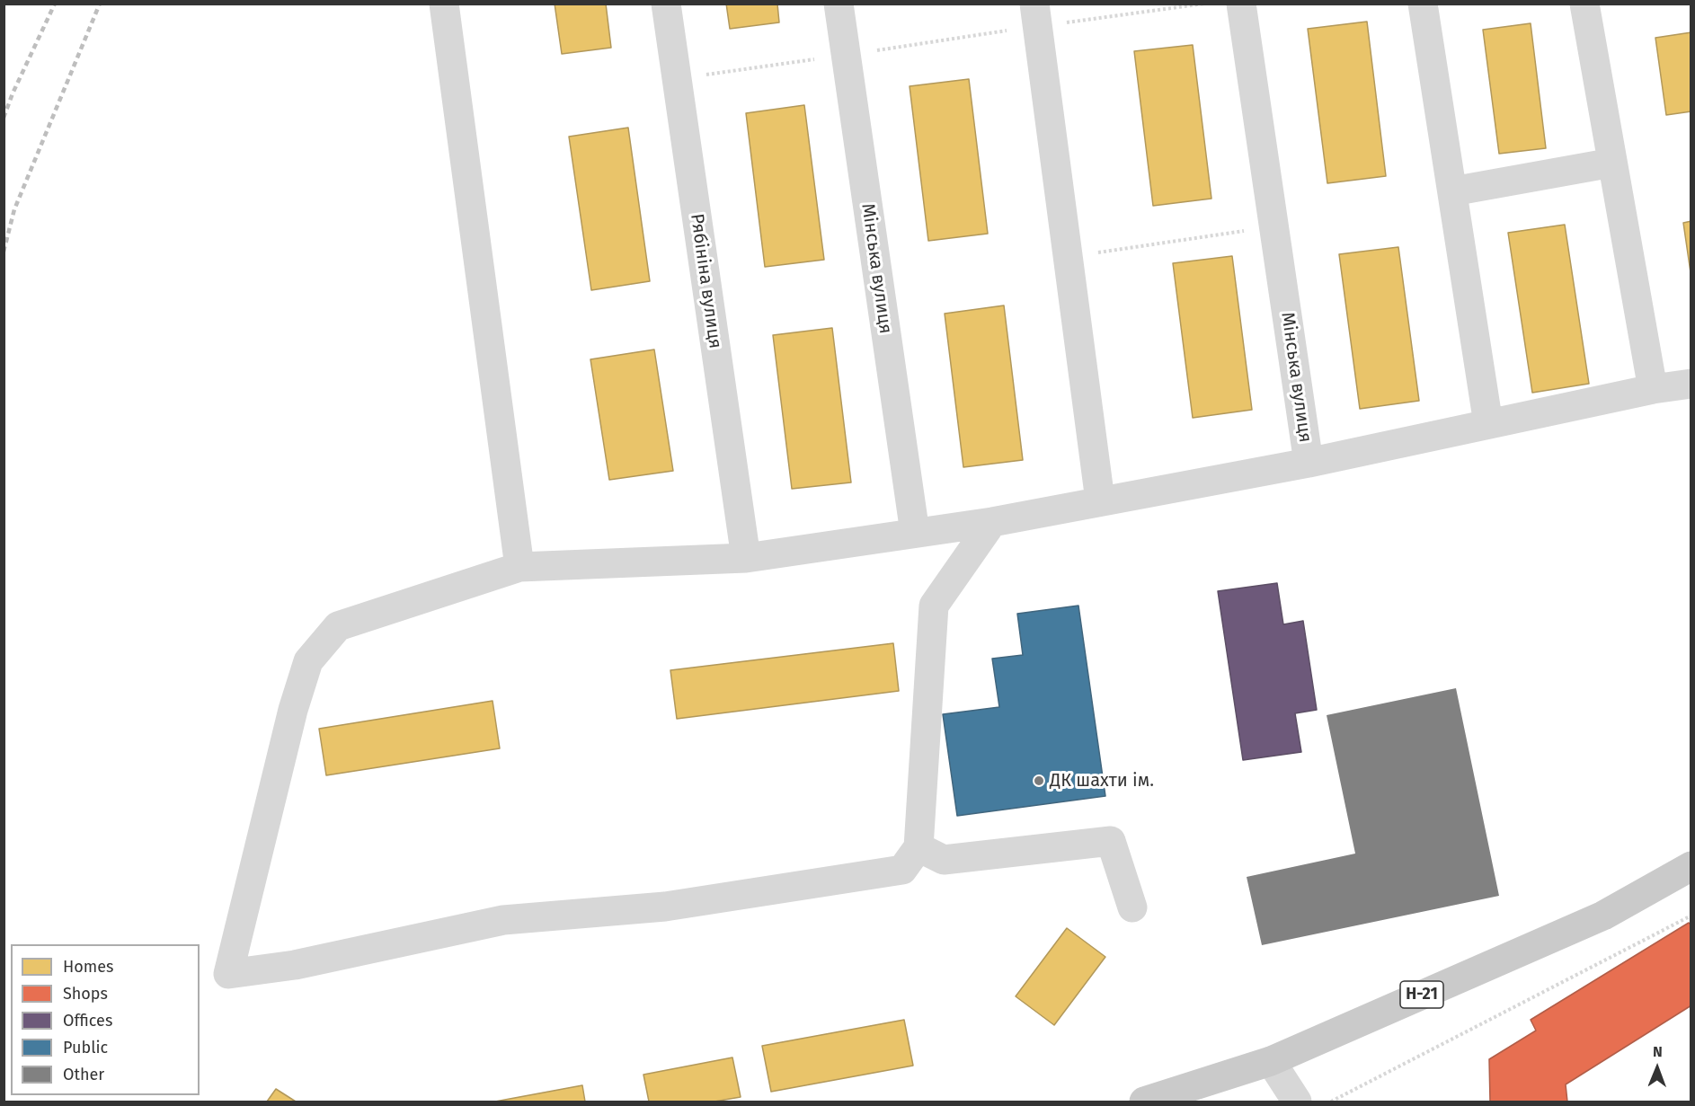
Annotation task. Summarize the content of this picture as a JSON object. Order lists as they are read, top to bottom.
{
  "streets": {
    "main road": ["Н-21"],
    "street": ["Мінська вулиця", "Рябініна вулиця"]
  },
  "places": ["ДК шахти ім."],
  "legend": [
    "Homes",
    "Shops",
    "Offices",
    "Public",
    "Other"
  ],
  "north": "top"
}
